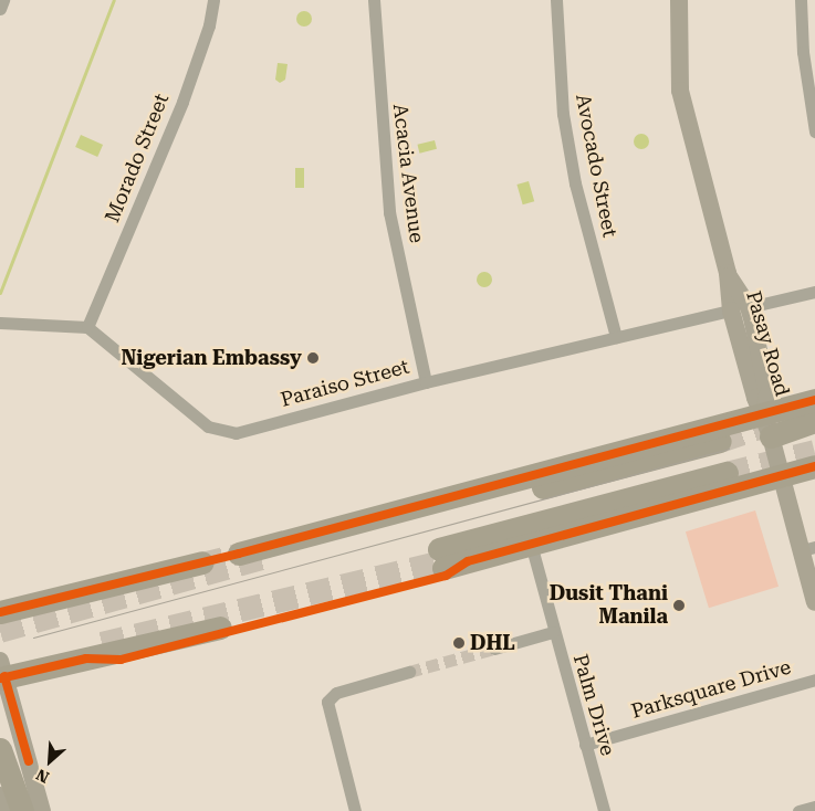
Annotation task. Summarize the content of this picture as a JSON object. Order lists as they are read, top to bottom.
{
  "streets": {
    "street": [
      "Morado Street",
      "Avocado Street",
      "Acacia Avenue",
      "Pasay Road",
      "Paraiso Street",
      "Parksquare Drive",
      "Palm Drive"
    ]
  },
  "crossings": [
    ["Morado Street", "Paraiso Street"],
    ["Avocado Street", "Paraiso Street"],
    ["Acacia Avenue", "Paraiso Street"],
    ["Pasay Road", "Paraiso Street"],
    ["Parksquare Drive", "Palm Drive"]
  ],
  "places": ["Nigerian Embassy", "Dusit Thani Manila", "DHL"],
  "north": "bottom left"
}
